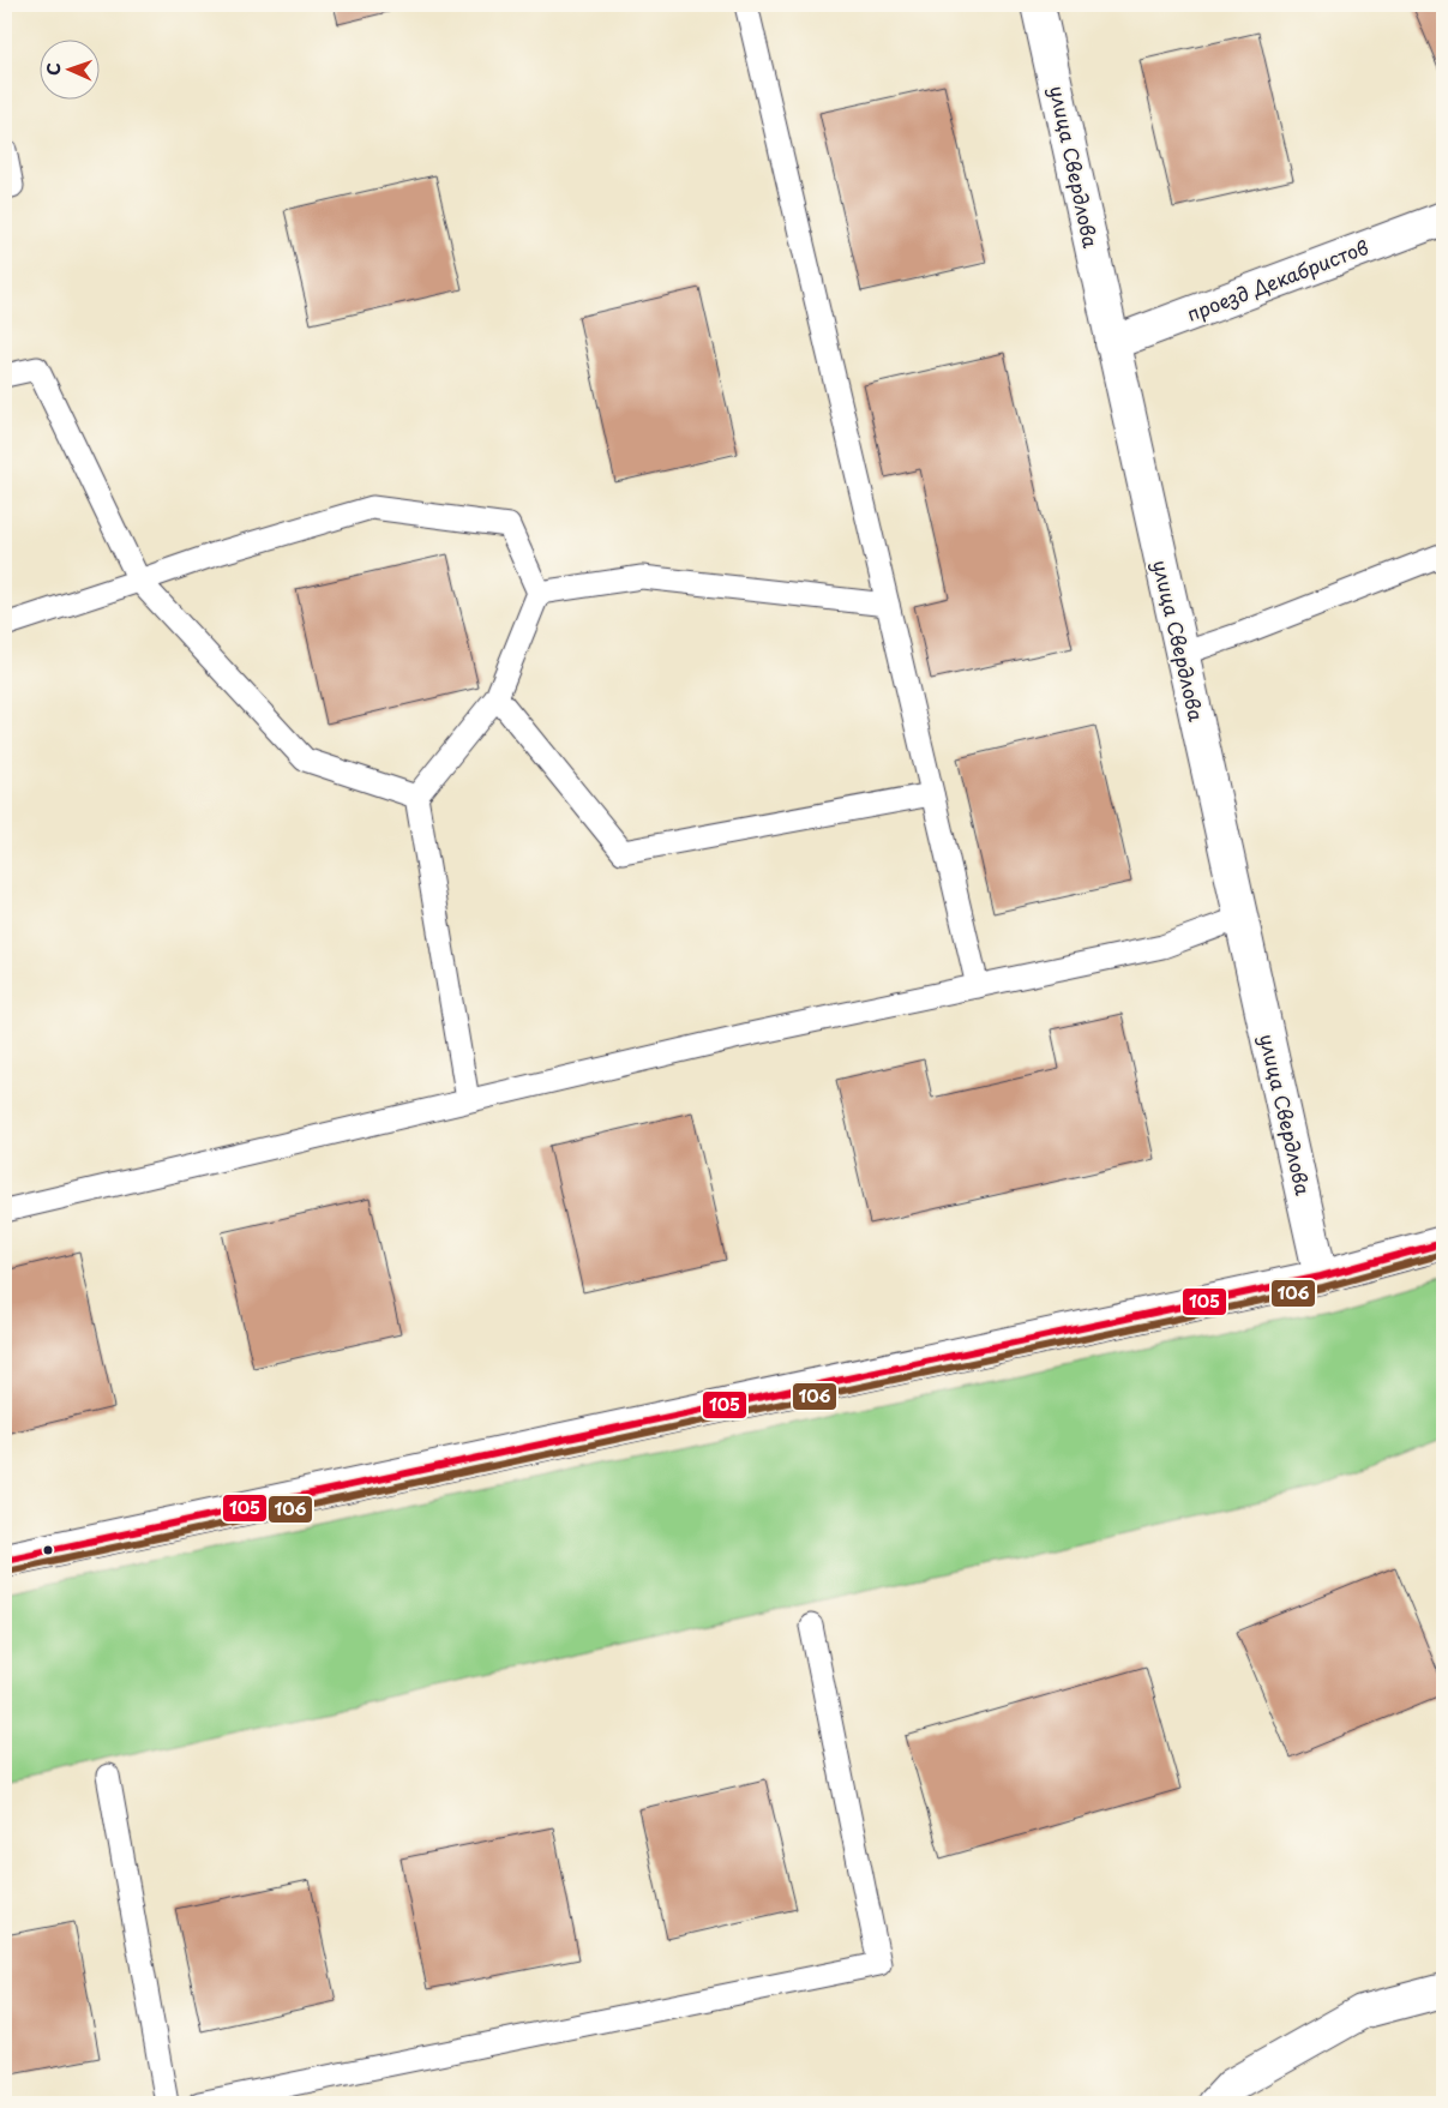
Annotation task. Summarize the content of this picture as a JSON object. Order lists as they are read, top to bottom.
{
  "streets": {
    "street": ["улица Свердлова", "проезд Декабристов"]
  },
  "crossings": [
    ["улица Свердлова", "проезд Декабристов"]
  ],
  "lines": ["transit line 105", "transit line 106"],
  "north": "left"
}
